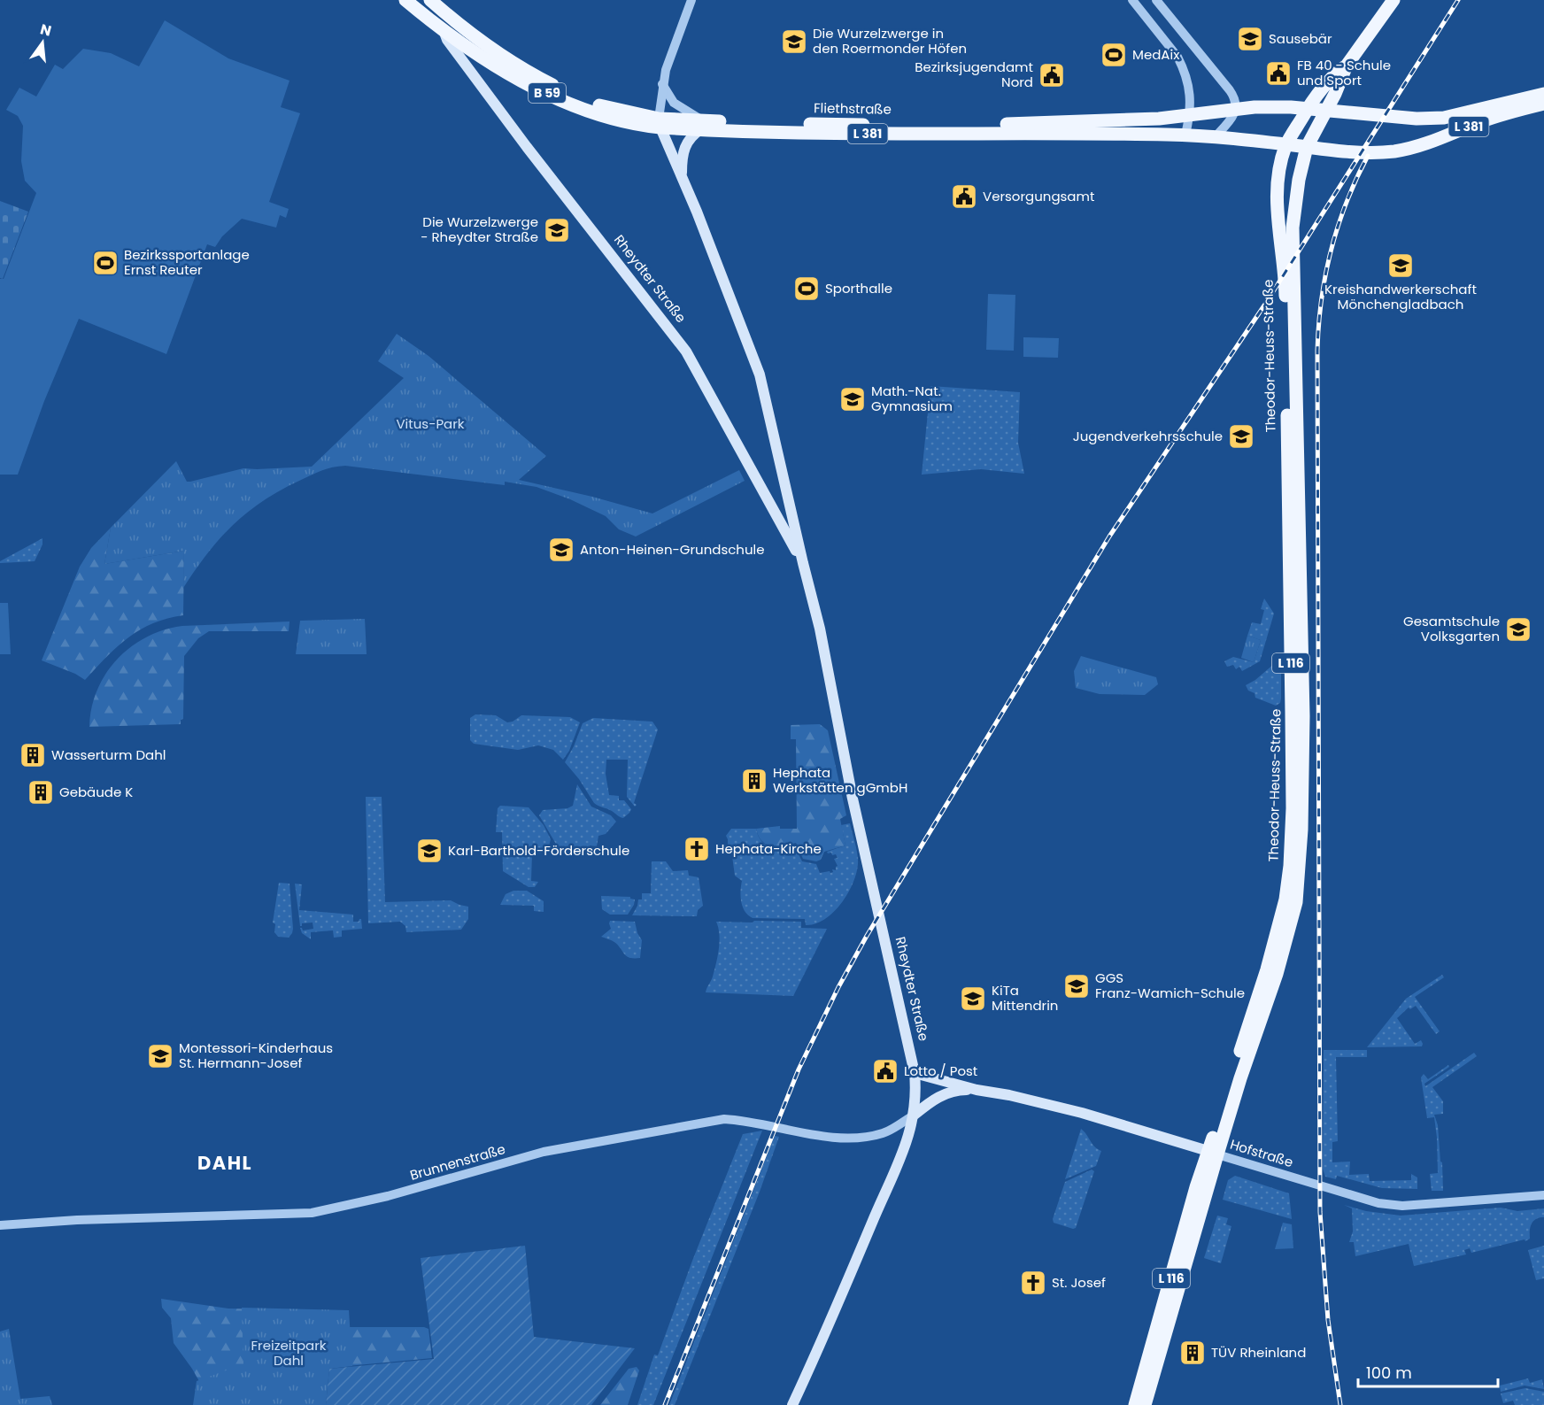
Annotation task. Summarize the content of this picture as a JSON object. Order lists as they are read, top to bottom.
{
  "streets": {
    "main road": [
      "B 59",
      "Fliethstraße",
      "L 381",
      "Rheydter Straße",
      "Theodor-Heuss-Straße",
      "L 116",
      "Hofstraße"
    ],
    "street": ["Brunnenstraße"]
  },
  "crossings": [
    ["B 59", "Fliethstraße"],
    ["B 59", "Rheydter Straße"],
    ["Fliethstraße", "L 381"],
    ["Fliethstraße", "Rheydter Straße"],
    ["Fliethstraße", "Theodor-Heuss-Straße"],
    ["Fliethstraße", "L 116"],
    ["L 381", "Theodor-Heuss-Straße"],
    ["L 381", "L 116"],
    ["Rheydter Straße", "Hofstraße"],
    ["Rheydter Straße", "Brunnenstraße"],
    ["Theodor-Heuss-Straße", "L 116"],
    ["Theodor-Heuss-Straße", "Hofstraße"],
    ["Hofstraße", "Brunnenstraße"]
  ],
  "districts": ["DAHL"],
  "parks": ["Vitus-Park", "Freizeitpark Dahl"],
  "places": {
    "school or university": [
      "Sausebär",
      "Die Wurzelzwerge in den Roermonder Höfen",
      "Die Wurzelzwerge - Rheydter Straße",
      "Kreishandwerkerschaft Mönchengladbach",
      "Math.-Nat. Gymnasium",
      "Jugendverkehrsschule",
      "Anton-Heinen-Grundschule",
      "Gesamtschule Volksgarten",
      "Karl-Barthold-Förderschule",
      "GGS Franz-Wamich-Schule",
      "KiTa Mittendrin",
      "Montessori-Kinderhaus St. Hermann-Josef"
    ],
    "sports": ["MedAix", "Bezirkssportanlage Ernst Reuter", "Sporthalle"],
    "public building": [
      "FB 40 - Schule und Sport",
      "Bezirksjugendamt Nord",
      "Versorgungsamt",
      "Lotto / Post"
    ],
    "building": [
      "Wasserturm Dahl",
      "Hephata Werkstätten gGmbH",
      "Gebäude K",
      "TÜV Rheinland"
    ],
    "church": ["Hephata-Kirche", "St. Josef"]
  },
  "scale_bar": "100 m",
  "north": "top"
}
